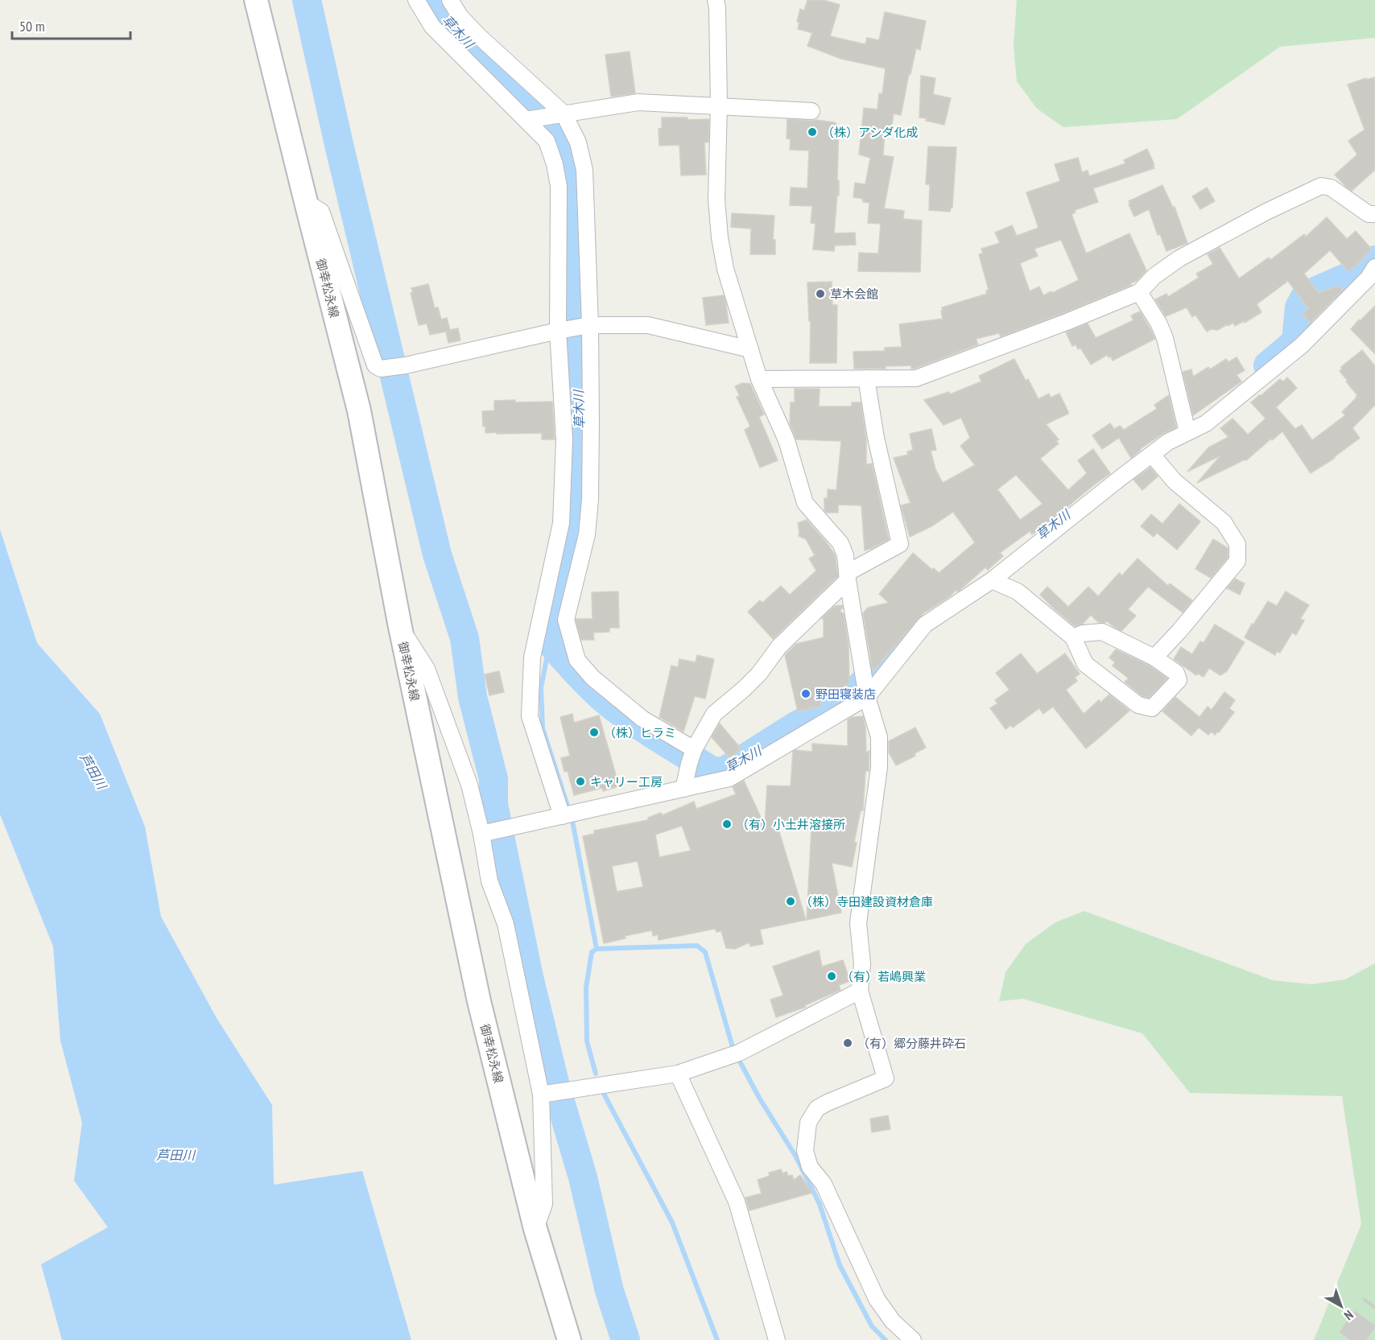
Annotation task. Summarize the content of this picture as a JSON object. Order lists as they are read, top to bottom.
{
  "streets": {
    "main road": ["御幸松永線"]
  },
  "water": ["草木川", "芦田川"],
  "places": [
    "（株）アシダ化成",
    "草木会館",
    "野田寝装店",
    "（株）ヒラミ",
    "キャリー工房",
    "（有）小土井溶接所",
    "（株）寺田建設資材倉庫",
    "（有）若嶋興業",
    "（有）郷分藤井砕石"
  ],
  "scale_bar": "50 m",
  "north": "bottom right"
}
